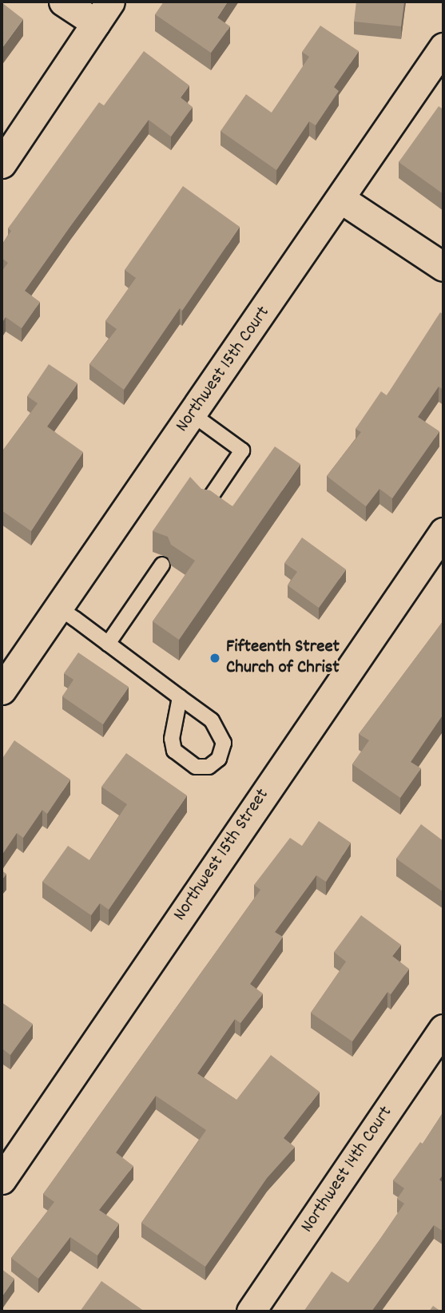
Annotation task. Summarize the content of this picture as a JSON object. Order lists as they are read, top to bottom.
{
  "streets": {
    "street": ["Northwest 15th Court", "Northwest 15th Street", "Northwest 14th Court"]
  },
  "places": ["Fifteenth Street Church of Christ"]
}
